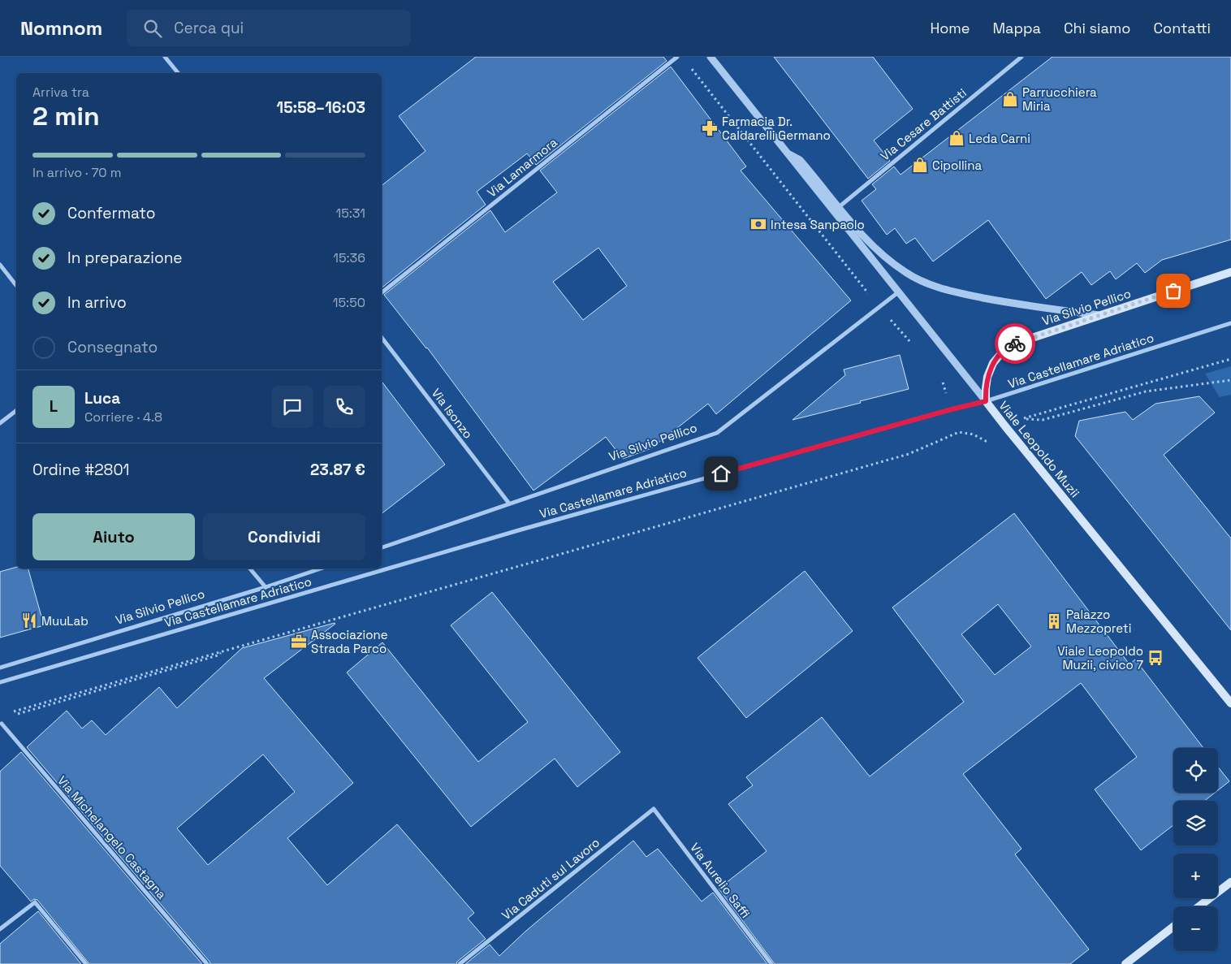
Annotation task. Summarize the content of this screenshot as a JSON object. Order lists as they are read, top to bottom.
{
  "streets": {
    "main road": ["Via Silvio Pellico", "Viale Leopoldo Muzii"],
    "street": [
      "Via Cesare Battisti",
      "Via Lamarmora",
      "Via Castellamare Adriatico",
      "Via Isonzo",
      "Via Michelangelo Castagna",
      "Via Caduti sul Lavoro",
      "Via Aurelio Saffi"
    ]
  },
  "crossings": [
    ["Via Cesare Battisti", "Viale Leopoldo Muzii"],
    ["Via Silvio Pellico", "Via Castellamare Adriatico"],
    ["Via Silvio Pellico", "Via Isonzo"],
    ["Via Silvio Pellico", "Viale Leopoldo Muzii"],
    ["Via Castellamare Adriatico", "Viale Leopoldo Muzii"],
    ["Via Caduti sul Lavoro", "Via Aurelio Saffi"]
  ],
  "places": {
    "shop": ["Parrucchiera Miria", "Leda Carni", "Cipollina"],
    "pharmacy": ["Farmacia Dr. Caldarelli Germano"],
    "bank": ["Intesa Sanpaolo"],
    "restaurant": ["MuuLab"],
    "building": ["Palazzo Mezzopreti"],
    "office": ["Associazione Strada Parco"],
    "bus stop": ["Viale Leopoldo Muzii, civico 7"]
  },
  "page": {
    "header": "Nomnom",
    "search": "Cerca qui",
    "nav": [
      "Home",
      "Mappa",
      "Chi siamo",
      "Contatti"
    ],
    "heading": ["2 min", "Arriva tra", "15:58–16:03"],
    "panel": [
      "Luca",
      "Corriere · 4.8",
      "Ordine #2801",
      "23.87 €"
    ],
    "bar": "In arrivo · 70 m",
    "list": [
      ["Confermato", "15:31"],
      ["In preparazione", "15:36"],
      ["In arrivo", "15:50"],
      "Consegnato"
    ],
    "round": "L",
    "buttons": ["Aiuto", "Condividi"],
    "map_buttons": ["+", "−"]
  }
}
